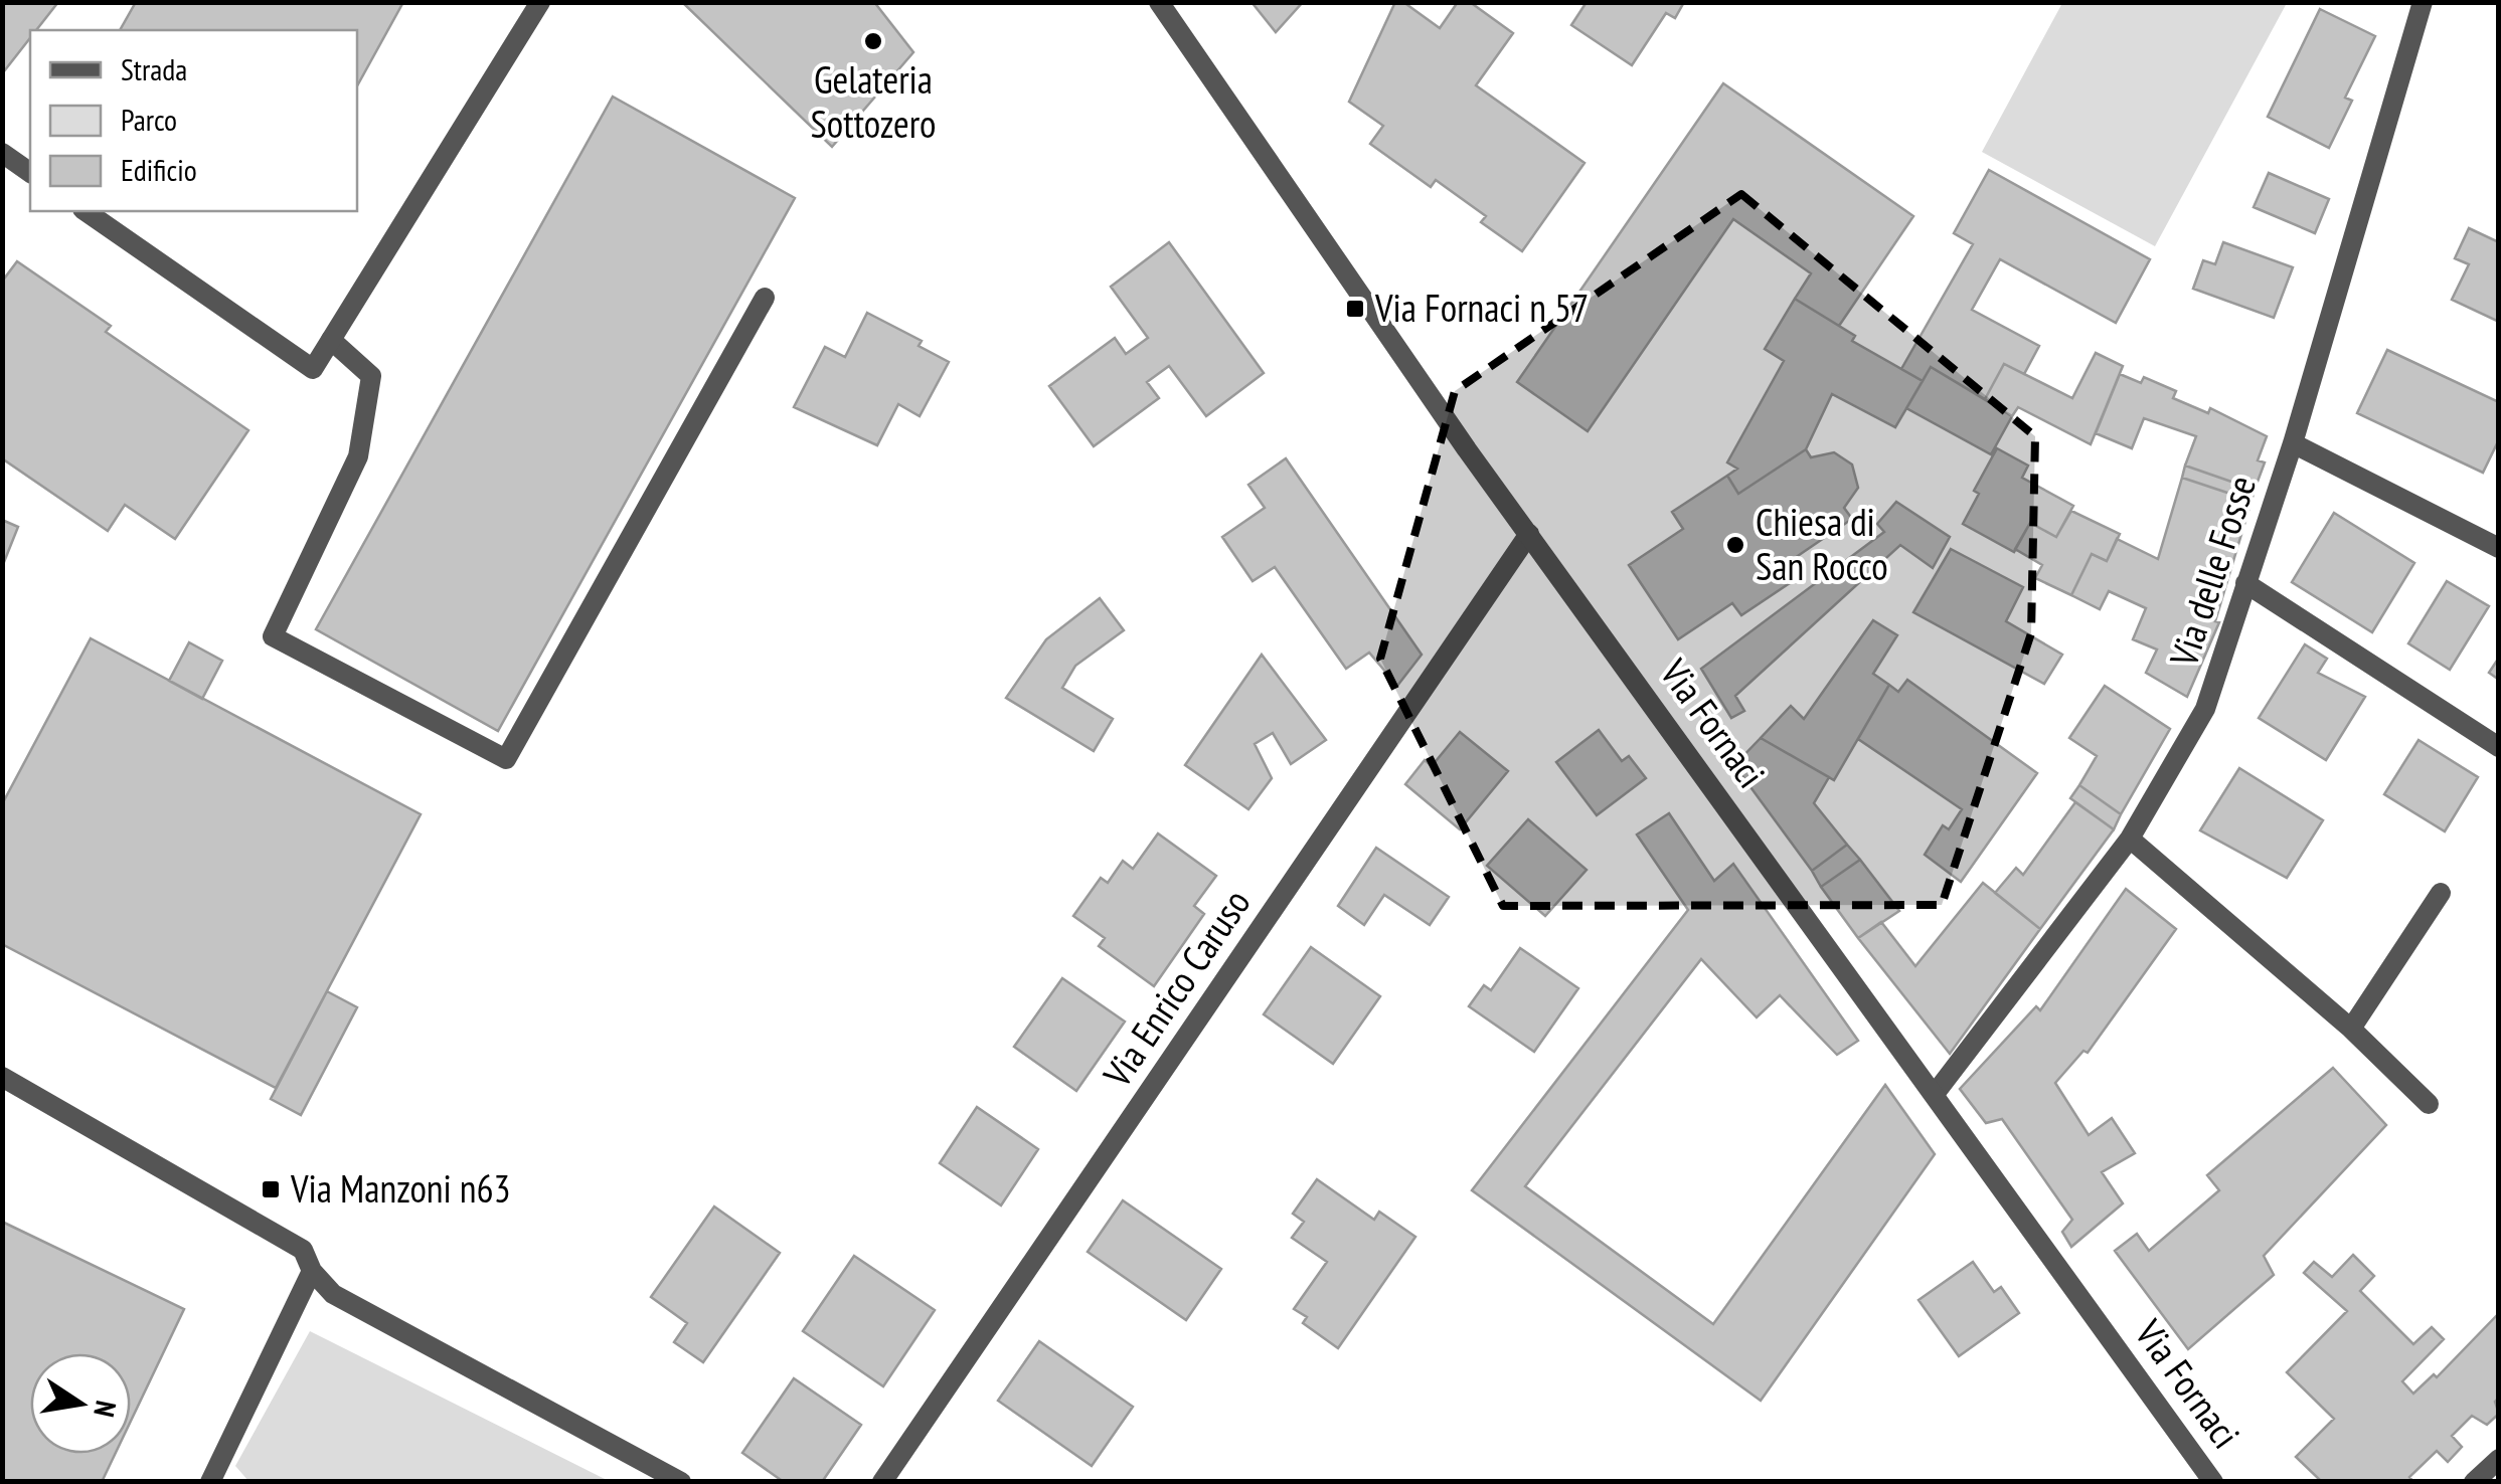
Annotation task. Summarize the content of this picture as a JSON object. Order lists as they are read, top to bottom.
{
  "streets": {
    "street": ["Via delle Fosse", "Via Fornaci", "Via Enrico Caruso"]
  },
  "crossings": [
    ["Via delle Fosse", "Via Fornaci"],
    ["Via Fornaci", "Via Enrico Caruso"]
  ],
  "places": {
    "other": ["Gelateria Sottozero", "Chiesa di San Rocco"],
    "transit": ["Via Fornaci n 57", "Via Manzoni n63"]
  },
  "legend": ["Strada", "Parco", "Edificio"],
  "north": "right"
}
